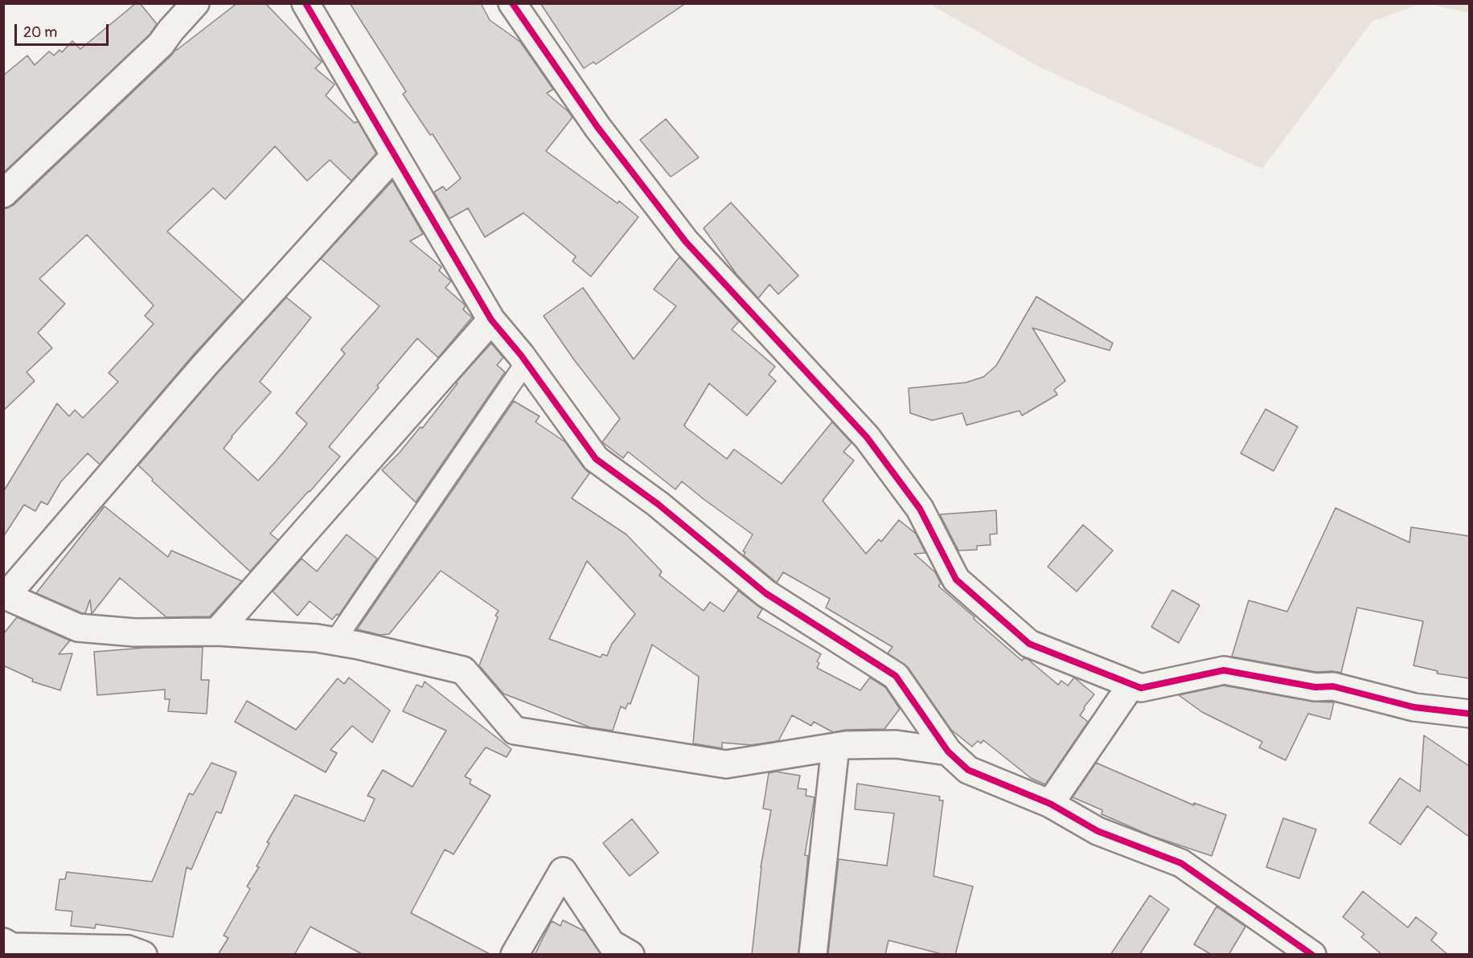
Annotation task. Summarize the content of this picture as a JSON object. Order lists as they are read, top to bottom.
{
  "scale_bar": "20 m"
}
